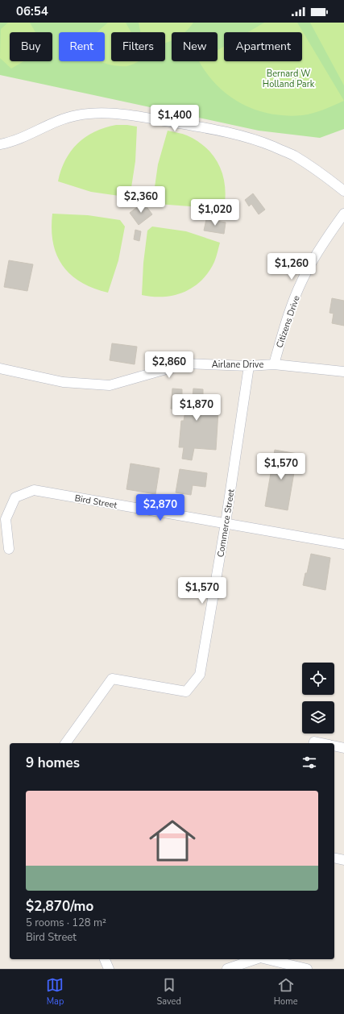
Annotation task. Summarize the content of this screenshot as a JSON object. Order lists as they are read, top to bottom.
{
  "streets": {
    "street": [
      "Citizens Drive",
      "Airlane Drive",
      "Bird Street",
      "Commerce Street"
    ]
  },
  "crossings": [
    ["Citizens Drive", "Airlane Drive"],
    ["Airlane Drive", "Commerce Street"],
    ["Bird Street", "Commerce Street"]
  ],
  "parks": ["Bernard W Holland Park"],
  "page": {
    "status": "06:54",
    "chip": [
      "Buy",
      "Rent",
      "Filters",
      "New",
      "Apartment"
    ],
    "price": [
      "$1,400",
      "$2,360",
      "$1,020",
      "$1,260",
      "$2,860",
      "$1,870",
      "$1,570",
      "$2,870",
      "$1,570"
    ],
    "heading": "9 homes",
    "list": [
      {
        "name": "$2,870/mo",
        "note": "5 rooms · 128 m² · Bird Street"
      }
    ],
    "tabs": ["Map", "Saved", "Home"]
  }
}
